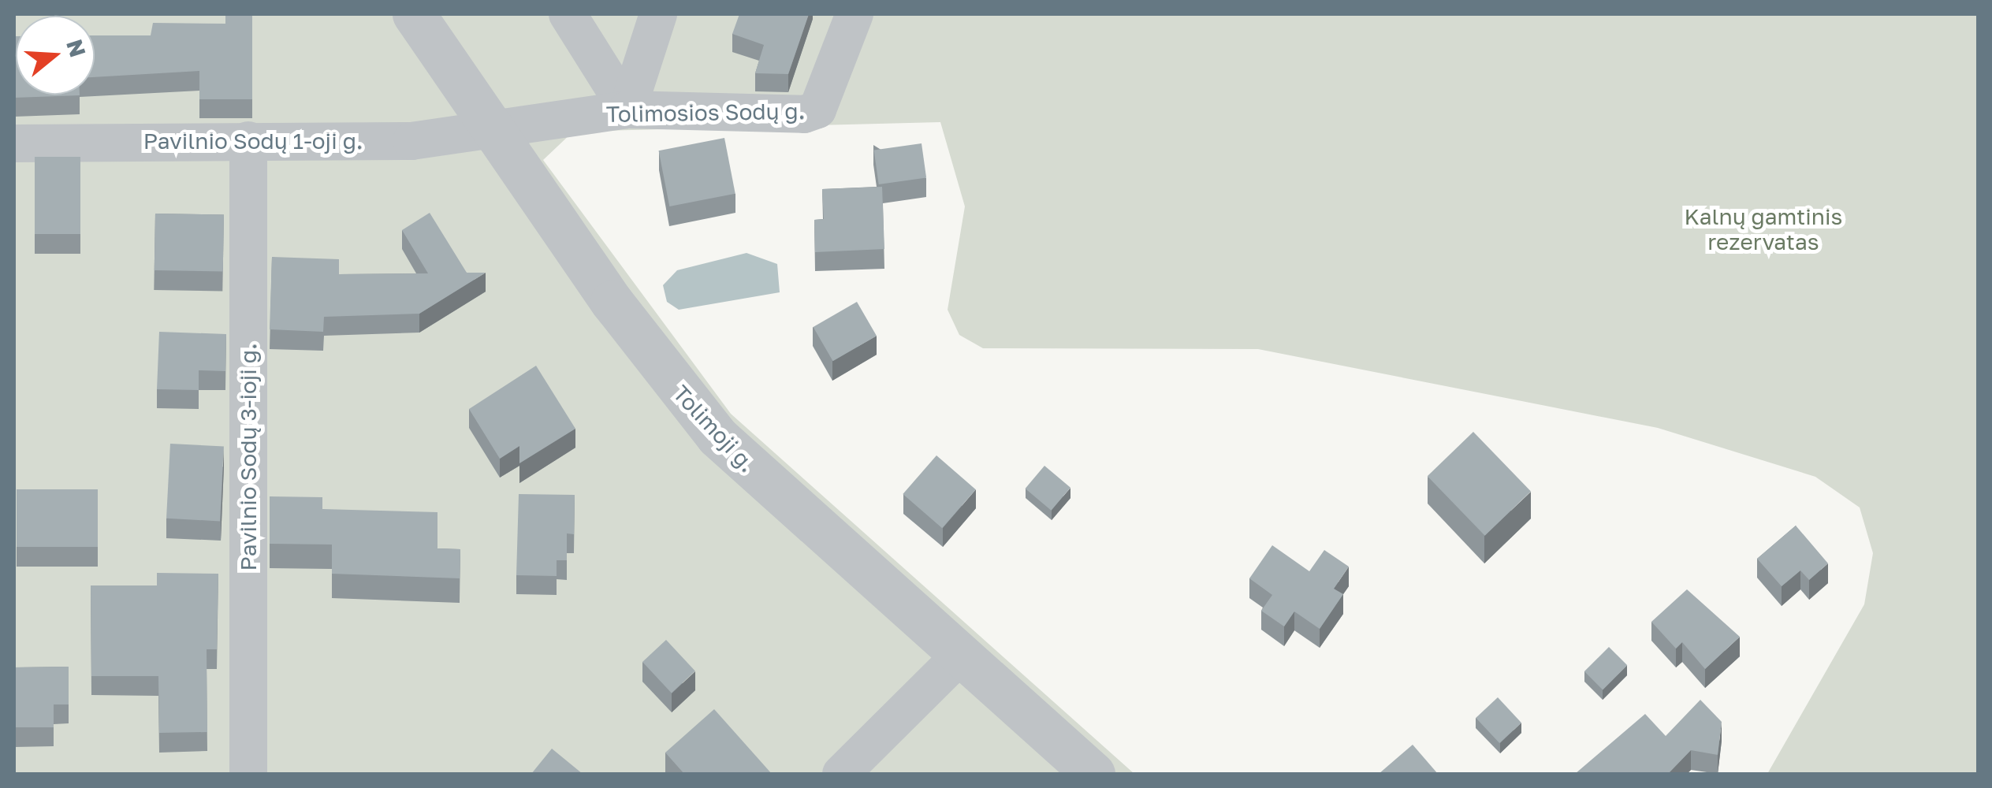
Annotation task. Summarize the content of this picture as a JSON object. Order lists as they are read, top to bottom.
{
  "streets": {
    "street": [
      "Tolimosios Sodų g.",
      "Pavilnio Sodų 1-oji g.",
      "Tolimoji g.",
      "Pavilnio Sodų 3-ioji g."
    ]
  },
  "crossings": [
    ["Tolimosios Sodų g.", "Pavilnio Sodų 1-oji g."],
    ["Tolimosios Sodų g.", "Tolimoji g."],
    ["Pavilnio Sodų 1-oji g.", "Tolimoji g."],
    ["Pavilnio Sodų 1-oji g.", "Pavilnio Sodų 3-ioji g."]
  ],
  "parks": ["Kalnų gamtinis rezervatas"],
  "north": "right"
}
